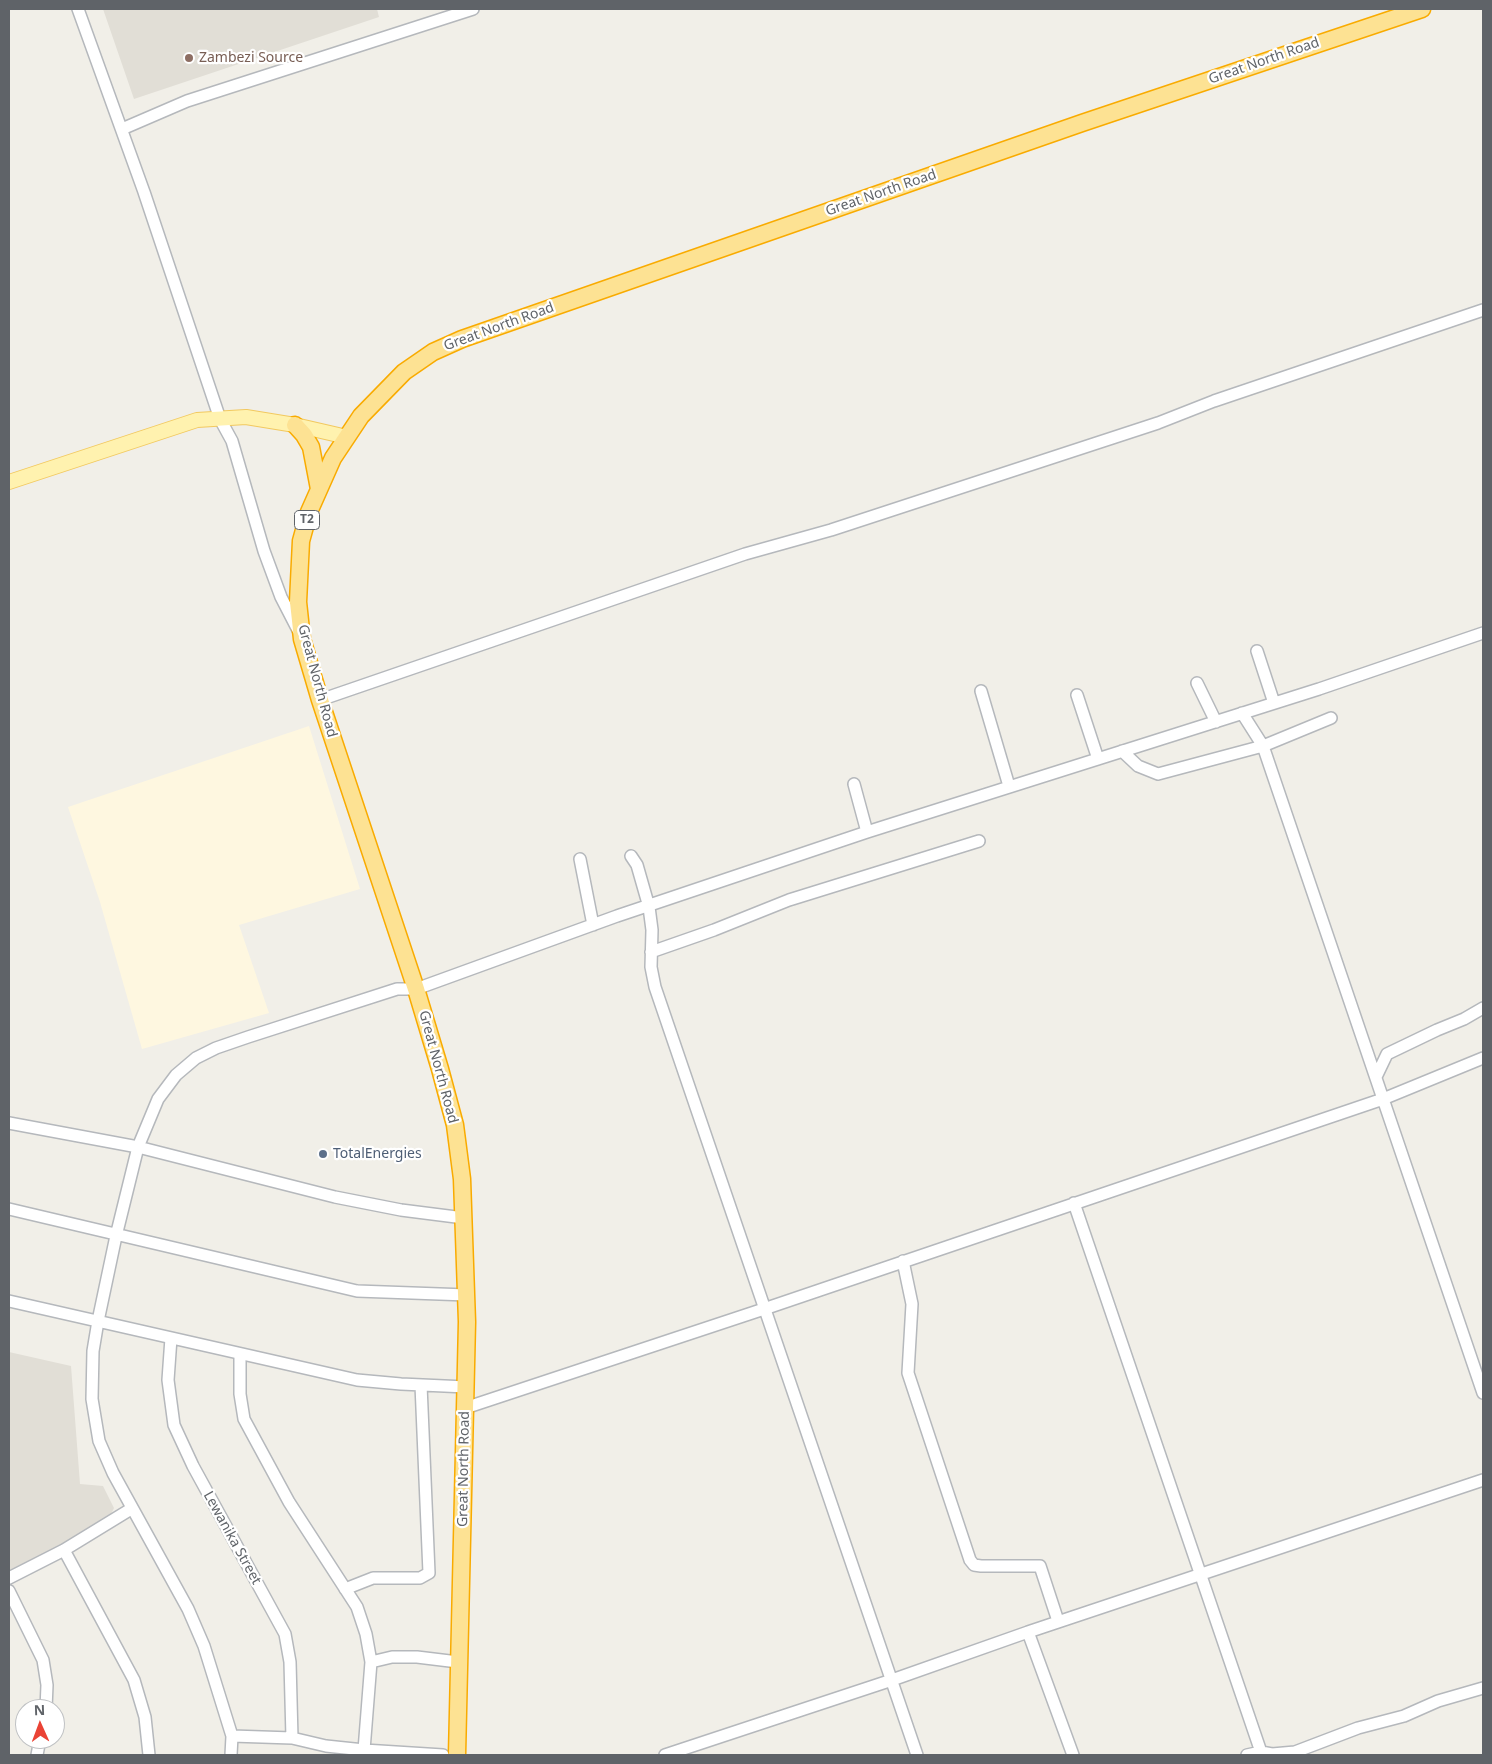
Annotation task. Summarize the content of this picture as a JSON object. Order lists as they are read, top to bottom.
{
  "streets": {
    "highway": ["Great North Road", "T2"],
    "street": ["Lewanika Street"]
  },
  "places": ["Zambezi Source", "TotalEnergies"],
  "north": "top"
}
